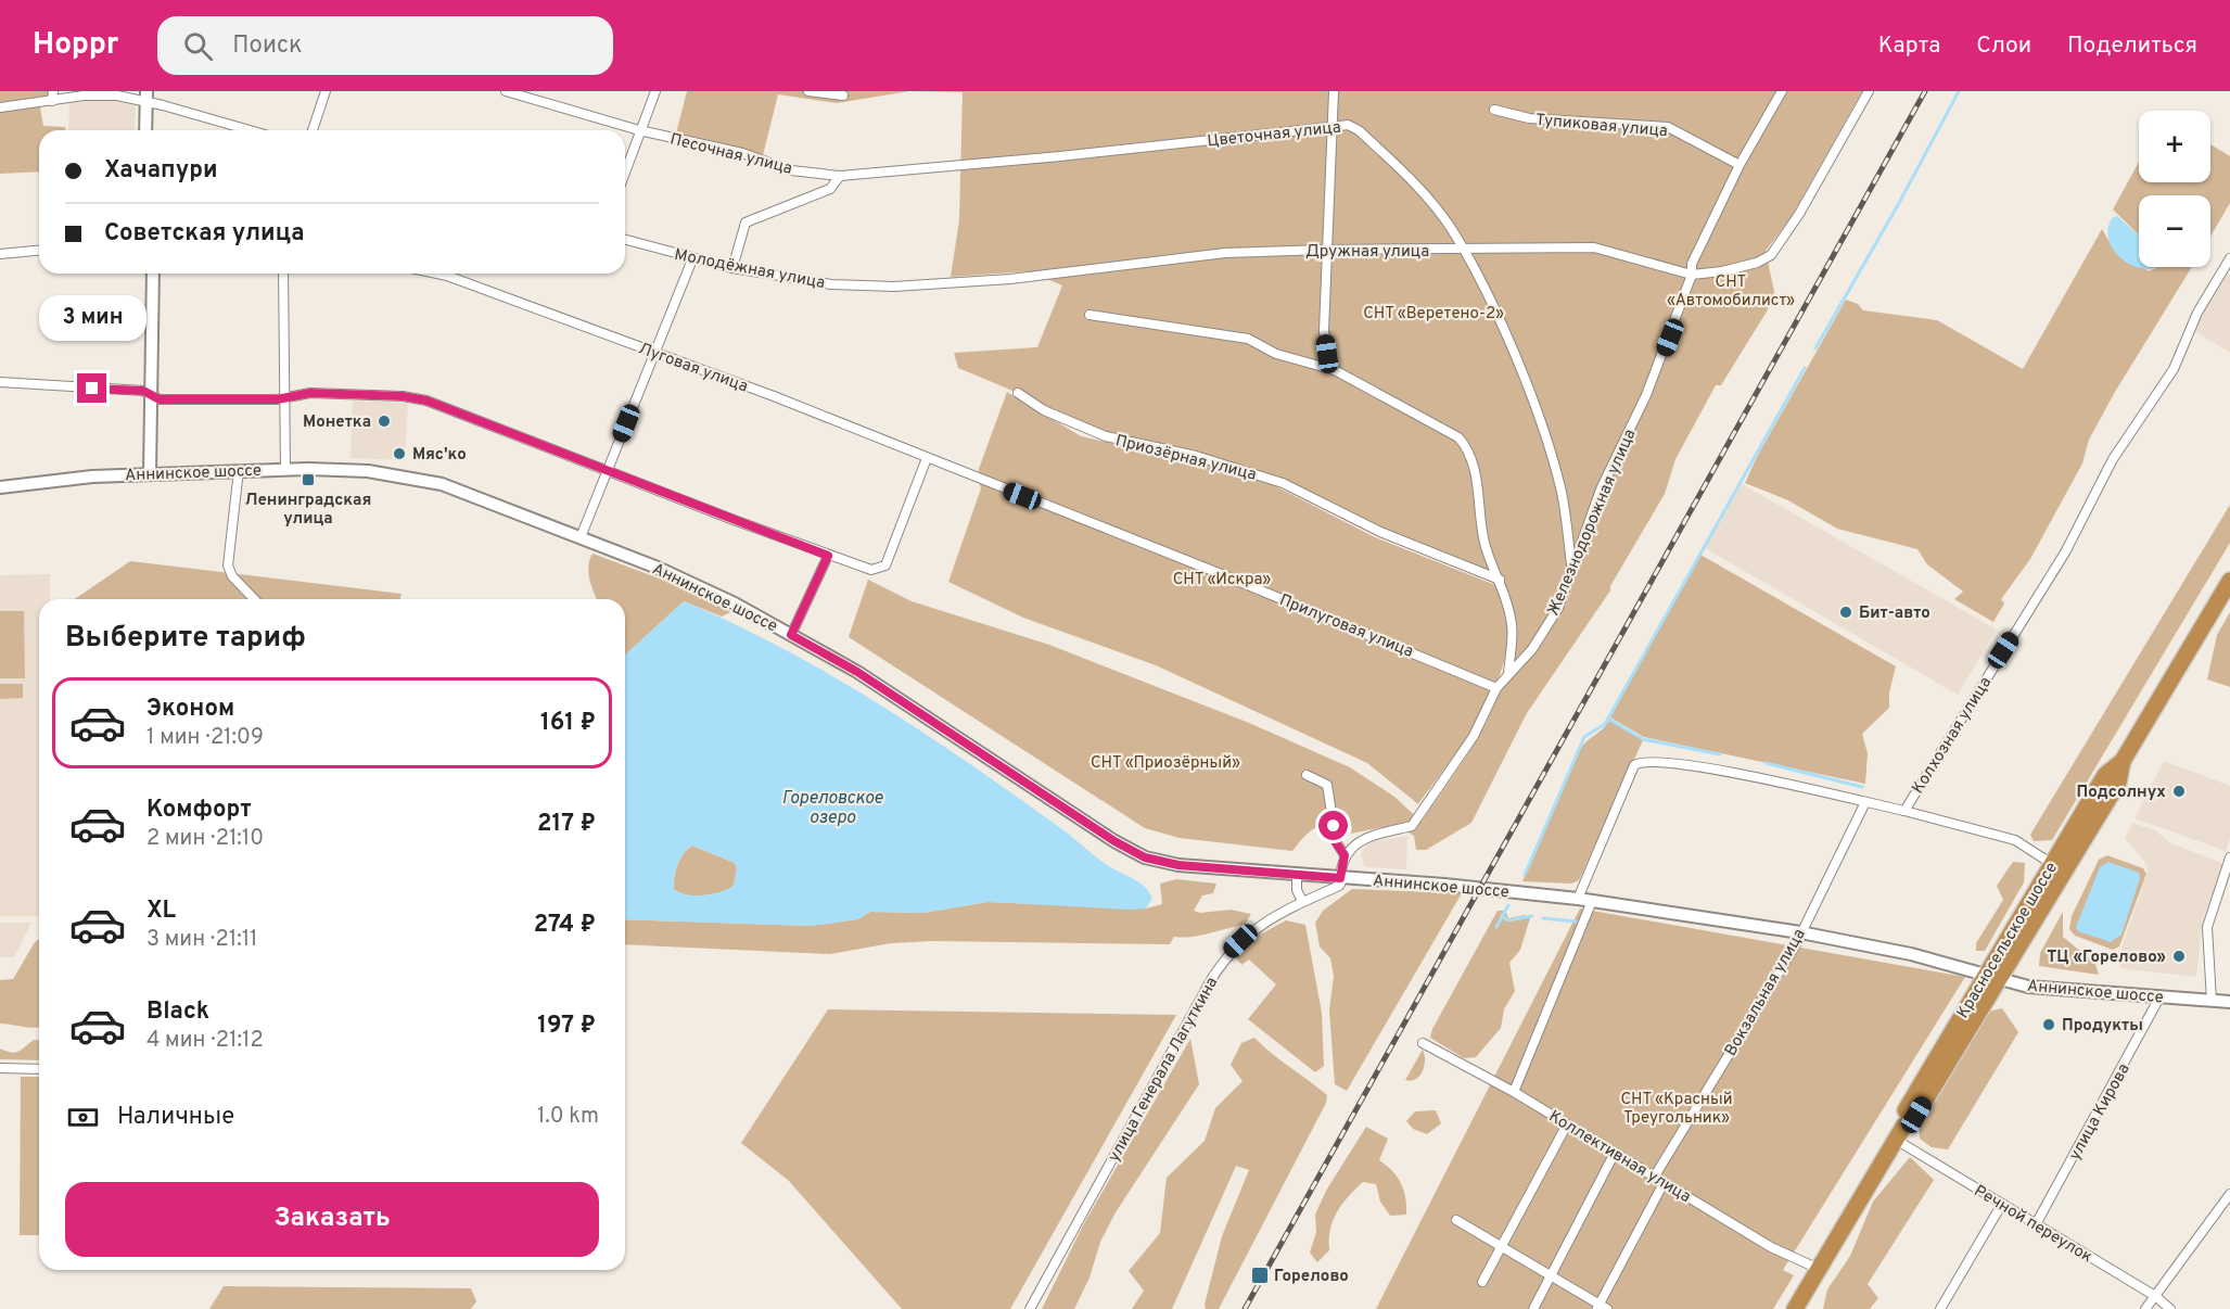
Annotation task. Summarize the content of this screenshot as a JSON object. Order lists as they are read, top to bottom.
{
  "streets": {
    "highway": ["Красносельское шоссе"],
    "main road": ["Аннинское шоссе"],
    "street": [
      "Тупиковая улица",
      "Цветочная улица",
      "Песочная улица",
      "Дружная улица",
      "Молодёжная улица",
      "Луговая улица",
      "Приозёрная улица",
      "Железнодорожная улица",
      "Прилуговая улица",
      "Колхозная улица",
      "Вокзальная улица",
      "улица Генерала Лагуткина",
      "улица Кирова",
      "Коллективная улица",
      "Речной переулок"
    ]
  },
  "crossings": [
    ["Тупиковая улица", "Железнодорожная улица"],
    ["Цветочная улица", "Песочная улица"],
    ["Цветочная улица", "Дружная улица"],
    ["Цветочная улица", "Железнодорожная улица"],
    ["Дружная улица", "Молодёжная улица"],
    ["Дружная улица", "Железнодорожная улица"],
    ["Луговая улица", "Прилуговая улица"],
    ["Аннинское шоссе", "Колхозная улица"],
    ["Аннинское шоссе", "Красносельское шоссе"],
    ["Аннинское шоссе", "Вокзальная улица"],
    ["Аннинское шоссе", "улица Генерала Лагуткина"],
    ["Аннинское шоссе", "улица Кирова"],
    ["Железнодорожная улица", "Прилуговая улица"],
    ["Колхозная улица", "Вокзальная улица"],
    ["Красносельское шоссе", "Коллективная улица"],
    ["Красносельское шоссе", "Речной переулок"],
    ["Вокзальная улица", "Коллективная улица"],
    ["улица Кирова", "Речной переулок"]
  ],
  "water": ["Гореловское озеро"],
  "parks": [
    "СНТ «Автомобилист»",
    "СНТ «Веретено-2»",
    "СНТ «Искра»",
    "СНТ «Приозёрный»",
    "СНТ «Красный Треугольник»"
  ],
  "places": {
    "other": [
      "Монетка",
      "Мяс'ко",
      "Бит-авто",
      "Подсолнух",
      "ТЦ «Горелово»",
      "Продукты"
    ],
    "transit": ["Ленинградская улица", "Горелово"]
  },
  "page": {
    "header": "Hoppr",
    "search": "Поиск",
    "nav": ["Карта", "Слои", "Поделиться"],
    "map_buttons": ["+", "−"],
    "banner": ["Хачапури", "Советская улица"],
    "bubble": "3 мин",
    "heading": "Выберите тариф",
    "list": [
      {
        "name": "Эконом",
        "note": "1 мин · 21:09",
        "value": "161 ₽"
      },
      {
        "name": "Комфорт",
        "note": "2 мин · 21:10",
        "value": "217 ₽"
      },
      {
        "name": "XL",
        "note": "3 мин · 21:11",
        "value": "274 ₽"
      },
      {
        "name": "Black",
        "note": "4 мин · 21:12",
        "value": "197 ₽"
      }
    ],
    "pay": ["Наличные", "1.0 km"],
    "buttons": "Заказать"
  }
}
